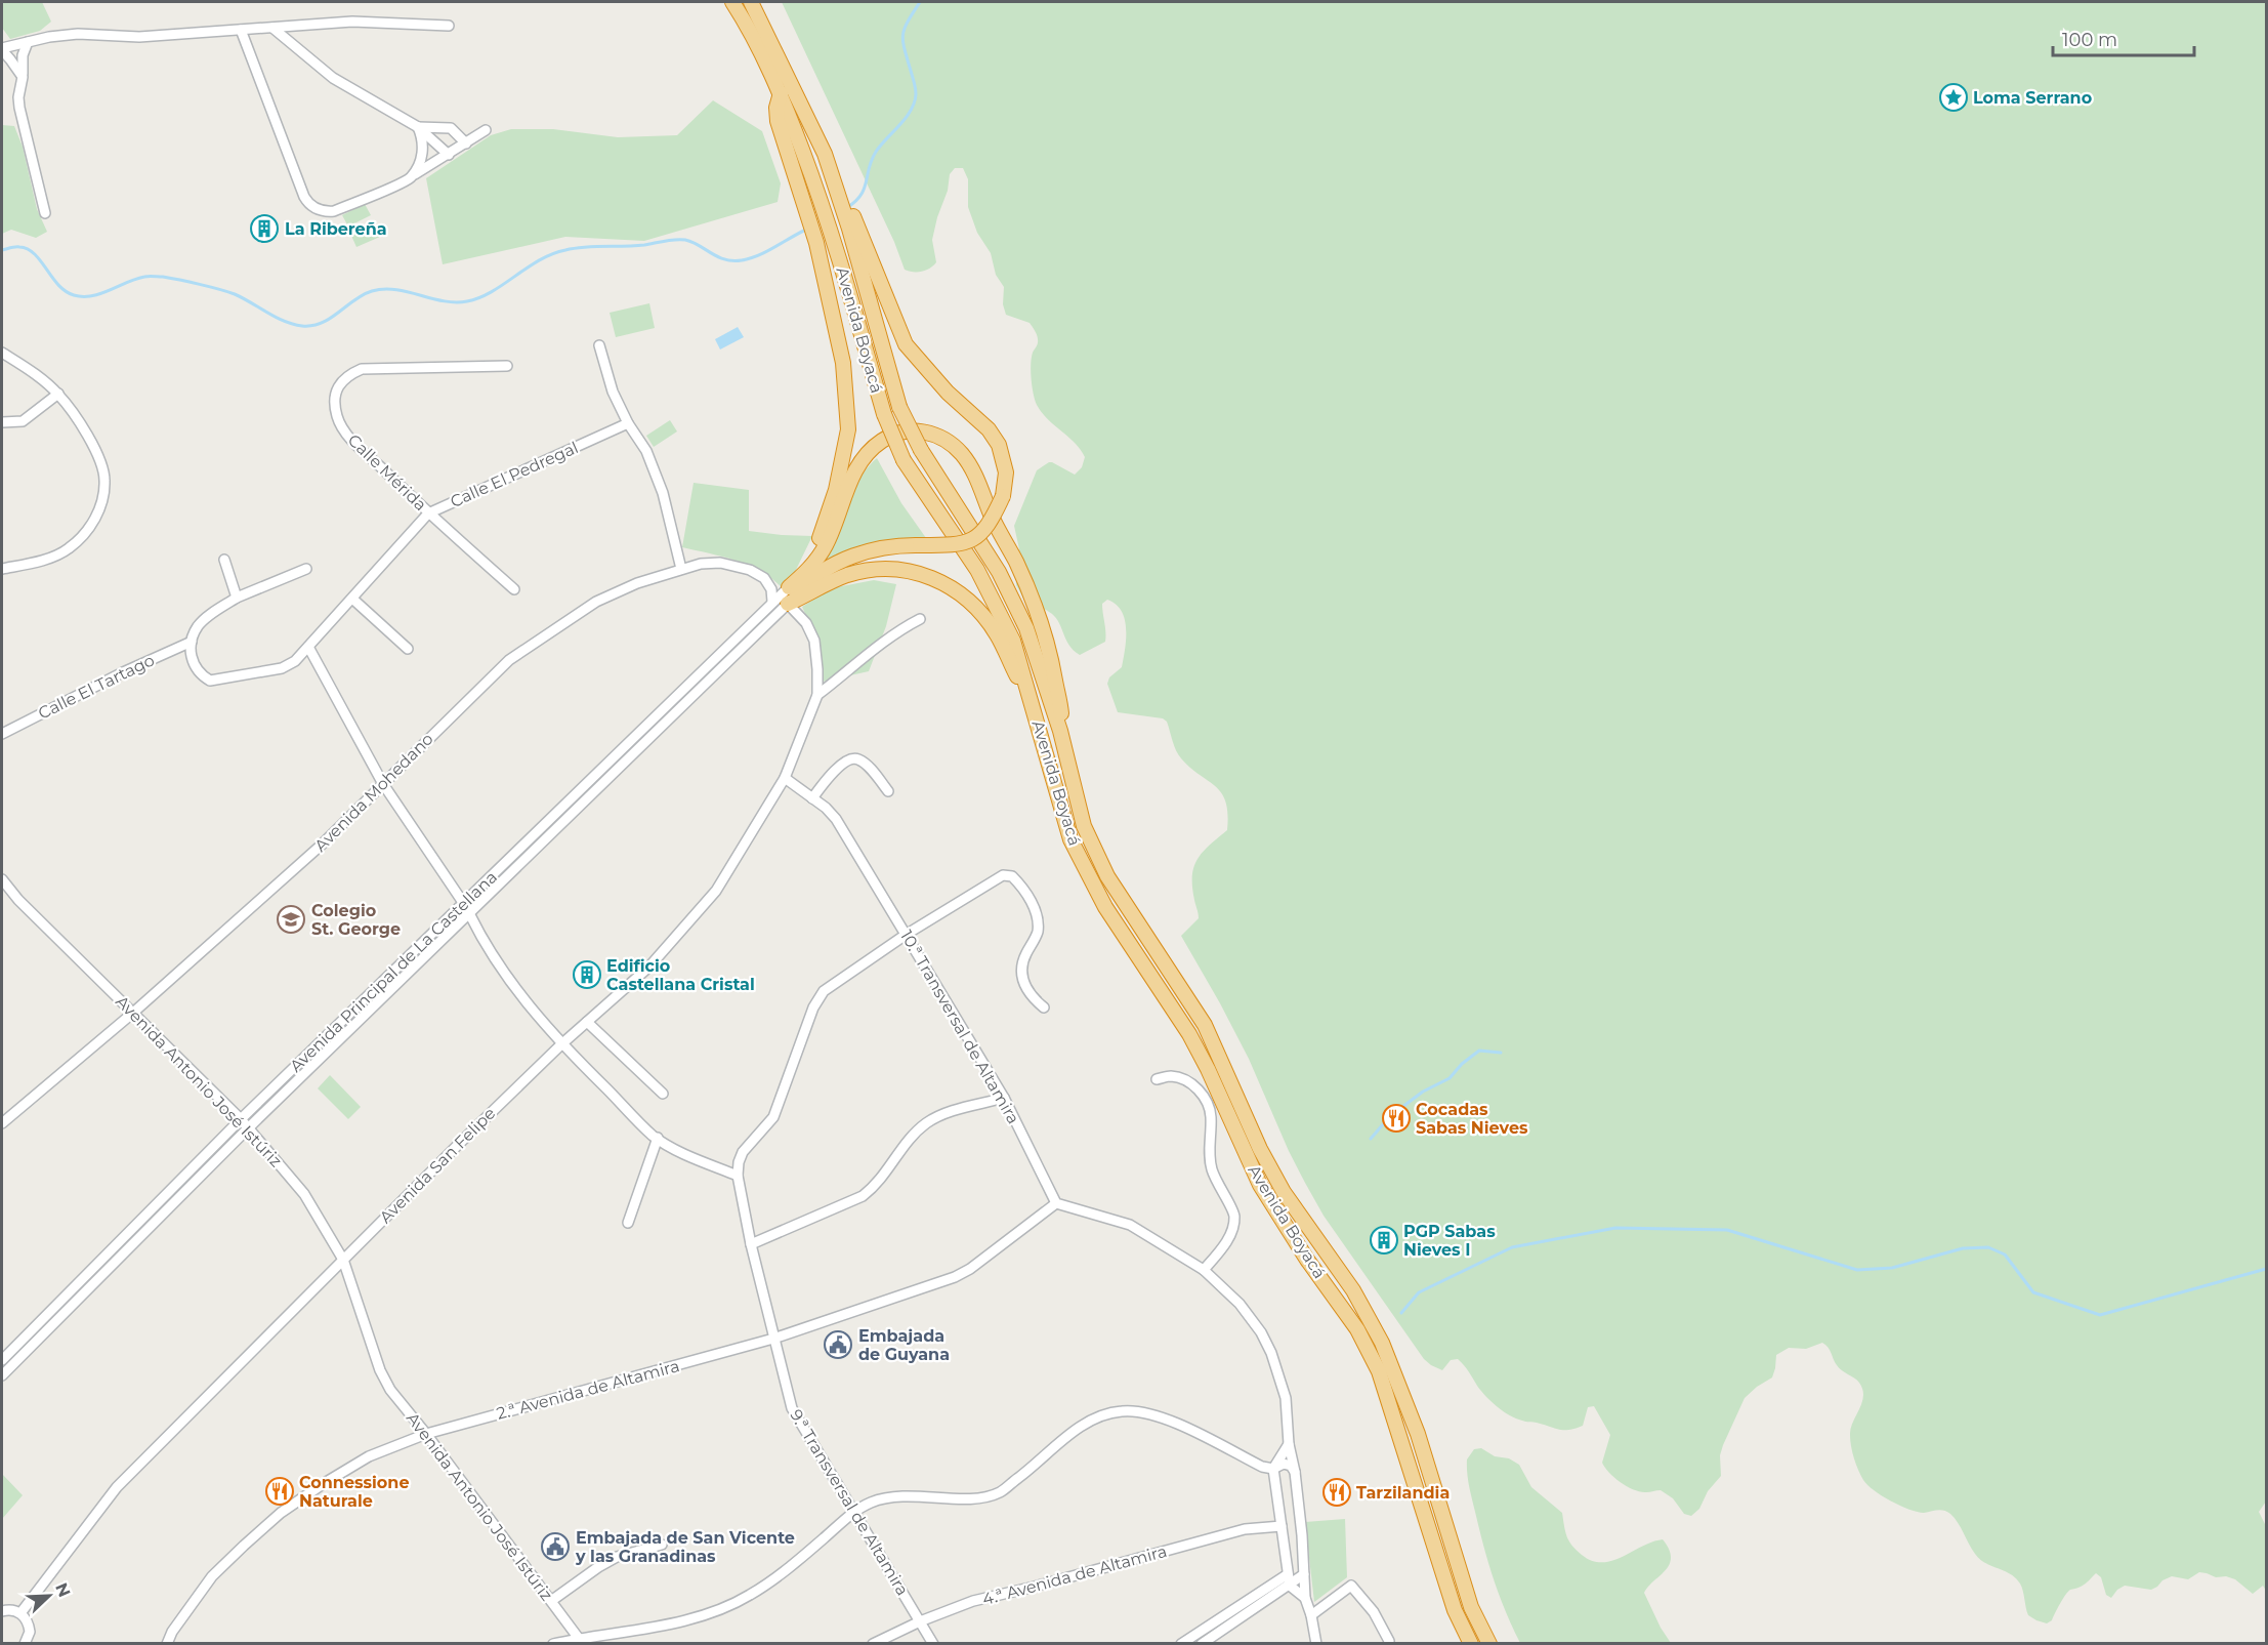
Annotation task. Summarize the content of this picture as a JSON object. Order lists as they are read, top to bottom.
{
  "streets": {
    "highway": ["Avenida Boyacá"],
    "street": [
      "Calle Mérida",
      "Calle El Pedregal",
      "Calle El Tartago",
      "Avenida Mohedano",
      "Avenida Principal de La Castellana",
      "10.ª Transversal de Altamira",
      "Avenida Antonio José Istúriz",
      "Avenida San Felipe",
      "2.ª Avenida de Altamira",
      "9.ª Transversal de Altamira",
      "4.ª Avenida de Altamira"
    ]
  },
  "crossings": [
    ["Calle Mérida", "Calle El Pedregal"],
    ["Avenida Mohedano", "Avenida Principal de La Castellana"],
    ["Avenida Mohedano", "Avenida Antonio José Istúriz"],
    ["Avenida Principal de La Castellana", "Avenida Antonio José Istúriz"],
    ["Avenida Principal de La Castellana", "Avenida San Felipe"],
    ["10.ª Transversal de Altamira", "Avenida San Felipe"],
    ["10.ª Transversal de Altamira", "2.ª Avenida de Altamira"],
    ["Avenida Antonio José Istúriz", "Avenida San Felipe"],
    ["Avenida Antonio José Istúriz", "2.ª Avenida de Altamira"],
    ["2.ª Avenida de Altamira", "9.ª Transversal de Altamira"],
    ["9.ª Transversal de Altamira", "4.ª Avenida de Altamira"]
  ],
  "places": {
    "place": ["Loma Serrano"],
    "building": ["La Ribereña", "Edificio Castellana Cristal", "PGP Sabas Nieves I"],
    "school or university": ["Colegio St. George"],
    "restaurant": ["Cocadas Sabas Nieves", "Connessione Naturale", "Tarzilandia"],
    "public building": ["Embajada de Guyana", "Embajada de San Vicente y las Granadinas"]
  },
  "scale_bar": "100 m",
  "north": "top right"
}
